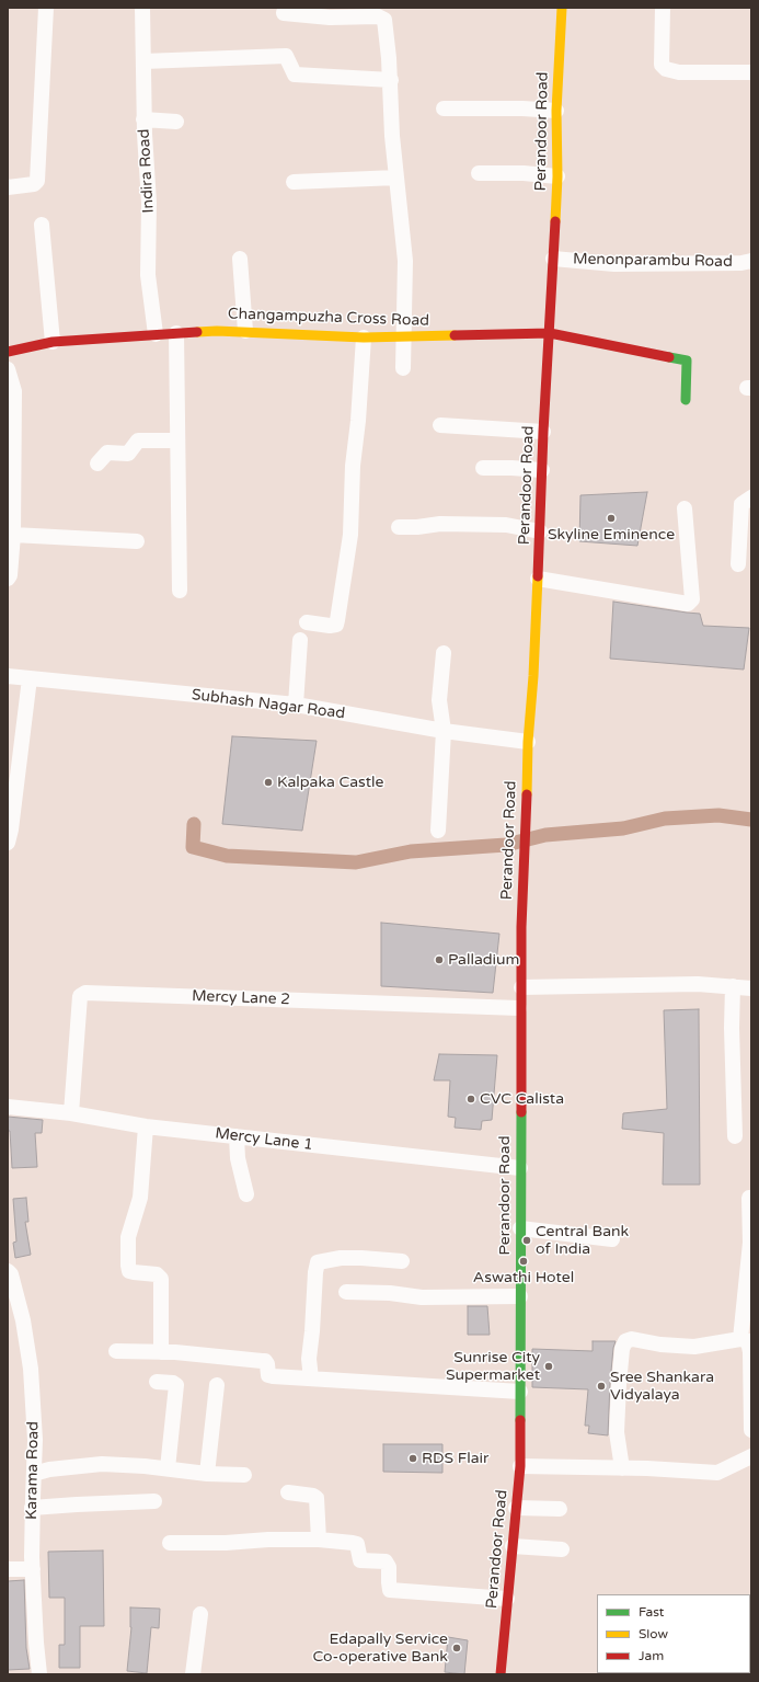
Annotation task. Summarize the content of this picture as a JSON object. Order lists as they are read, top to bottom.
{
  "streets": {
    "main road": ["Perandoor Road", "Changampuzha Cross Road"],
    "street": [
      "Indira Road",
      "Menonparambu Road",
      "Subhash Nagar Road",
      "Mercy Lane 2",
      "Mercy Lane 1",
      "Karama Road"
    ]
  },
  "crossings": [
    ["Perandoor Road", "Menonparambu Road"],
    ["Perandoor Road", "Changampuzha Cross Road"],
    ["Perandoor Road", "Subhash Nagar Road"],
    ["Perandoor Road", "Mercy Lane 2"],
    ["Perandoor Road", "Mercy Lane 1"],
    ["Indira Road", "Changampuzha Cross Road"],
    ["Mercy Lane 2", "Mercy Lane 1"]
  ],
  "places": [
    "Skyline Eminence",
    "Kalpaka Castle",
    "Palladium",
    "CVC Calista",
    "Central Bank of India",
    "Aswathi Hotel",
    "Sunrise City Supermarket",
    "Sree Shankara Vidyalaya",
    "RDS Flair",
    "Edapally Service Co-operative Bank"
  ],
  "legend": ["Fast", "Slow", "Jam"]
}
